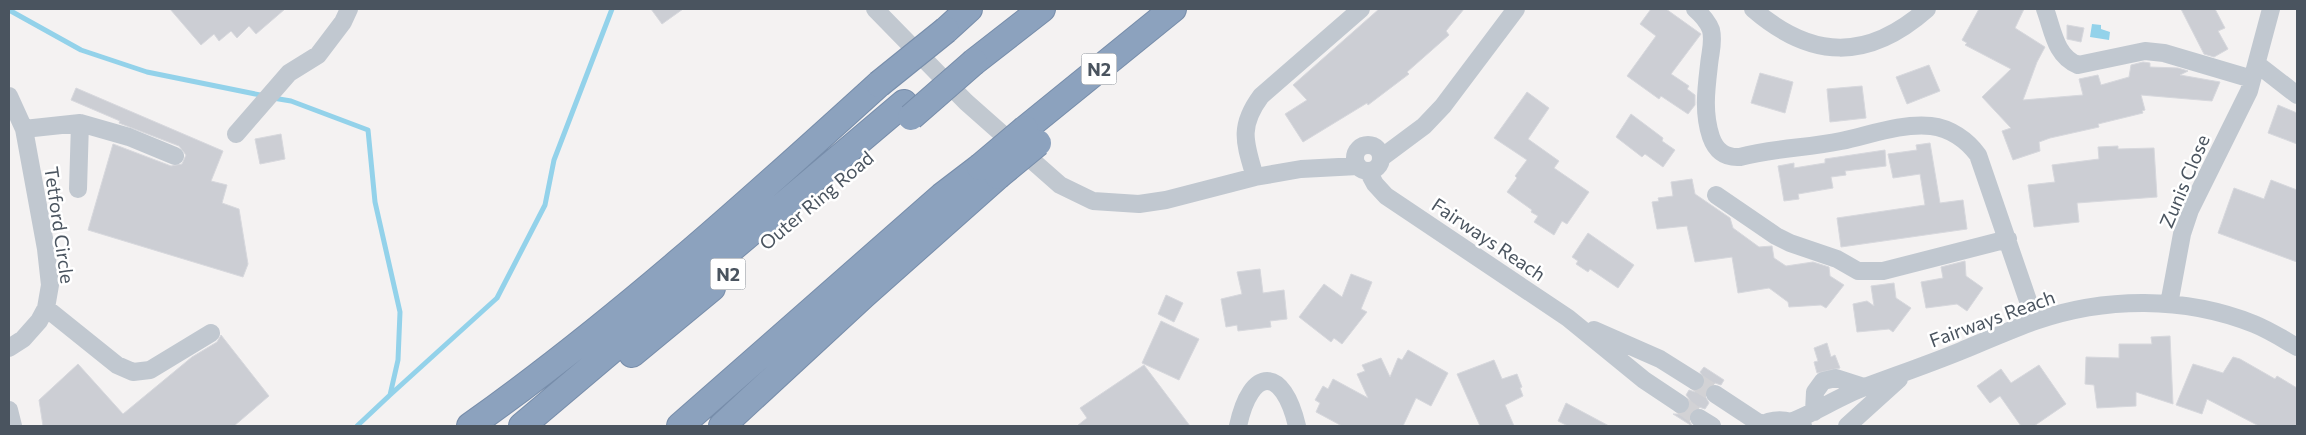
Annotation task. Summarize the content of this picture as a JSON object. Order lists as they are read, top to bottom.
{
  "streets": {
    "highway": ["N2", "Outer Ring Road"],
    "street": ["Zunis Close", "Tetford Circle", "Fairways Reach"]
  },
  "crossings": [
    ["Zunis Close", "Fairways Reach"]
  ]
}
